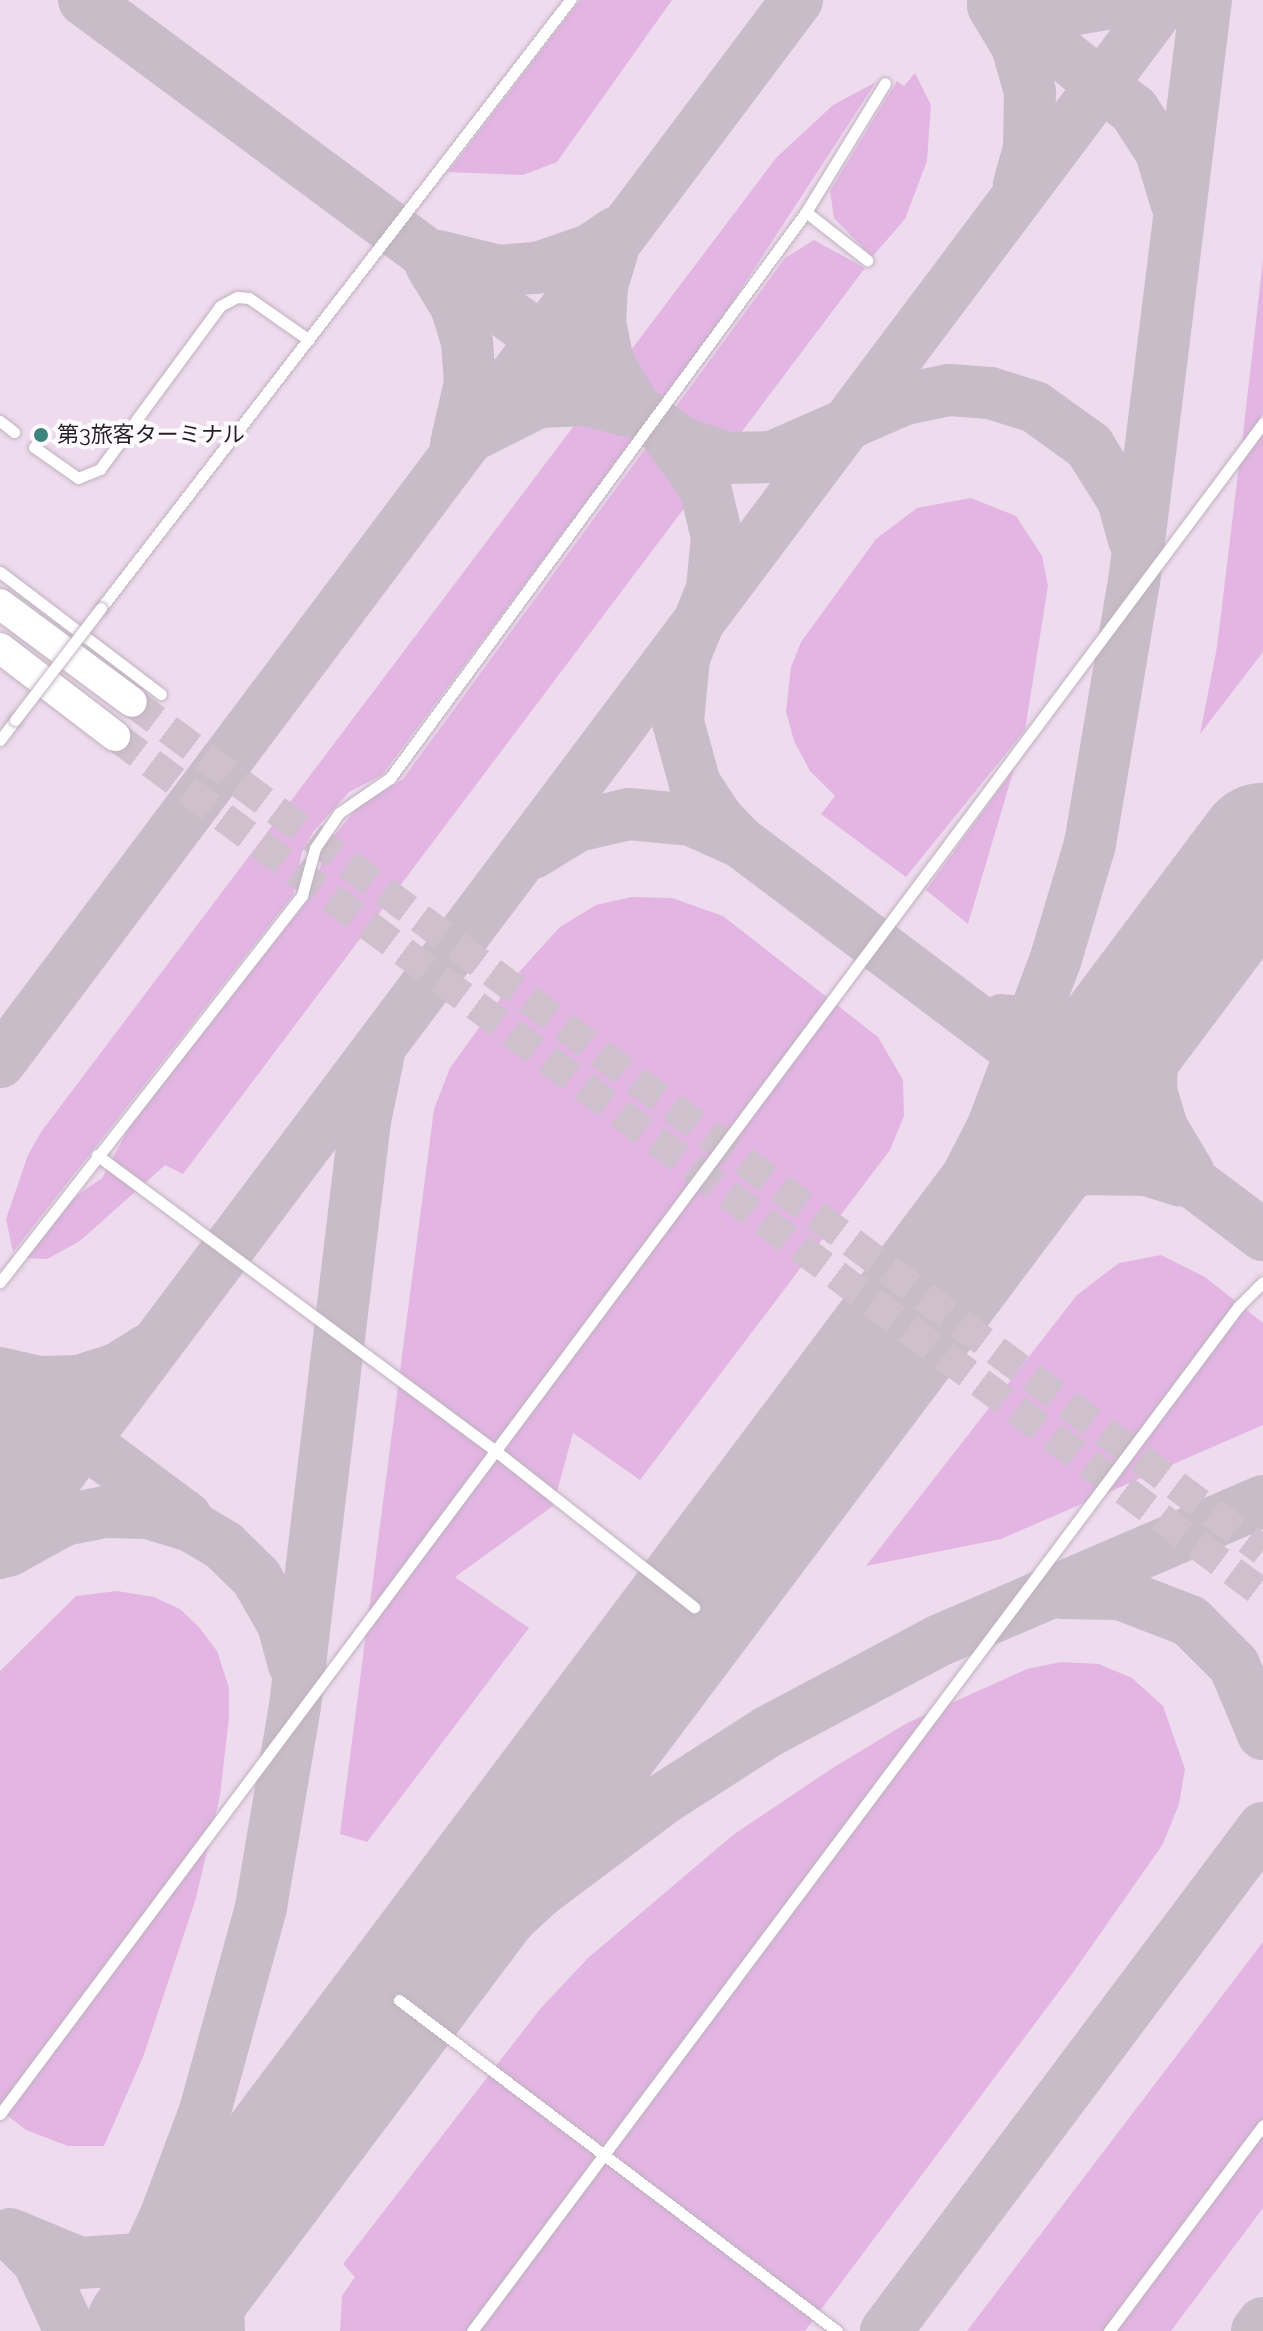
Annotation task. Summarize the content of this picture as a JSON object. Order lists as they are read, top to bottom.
{
  "places": ["第3旅客ターミナル"]
}
